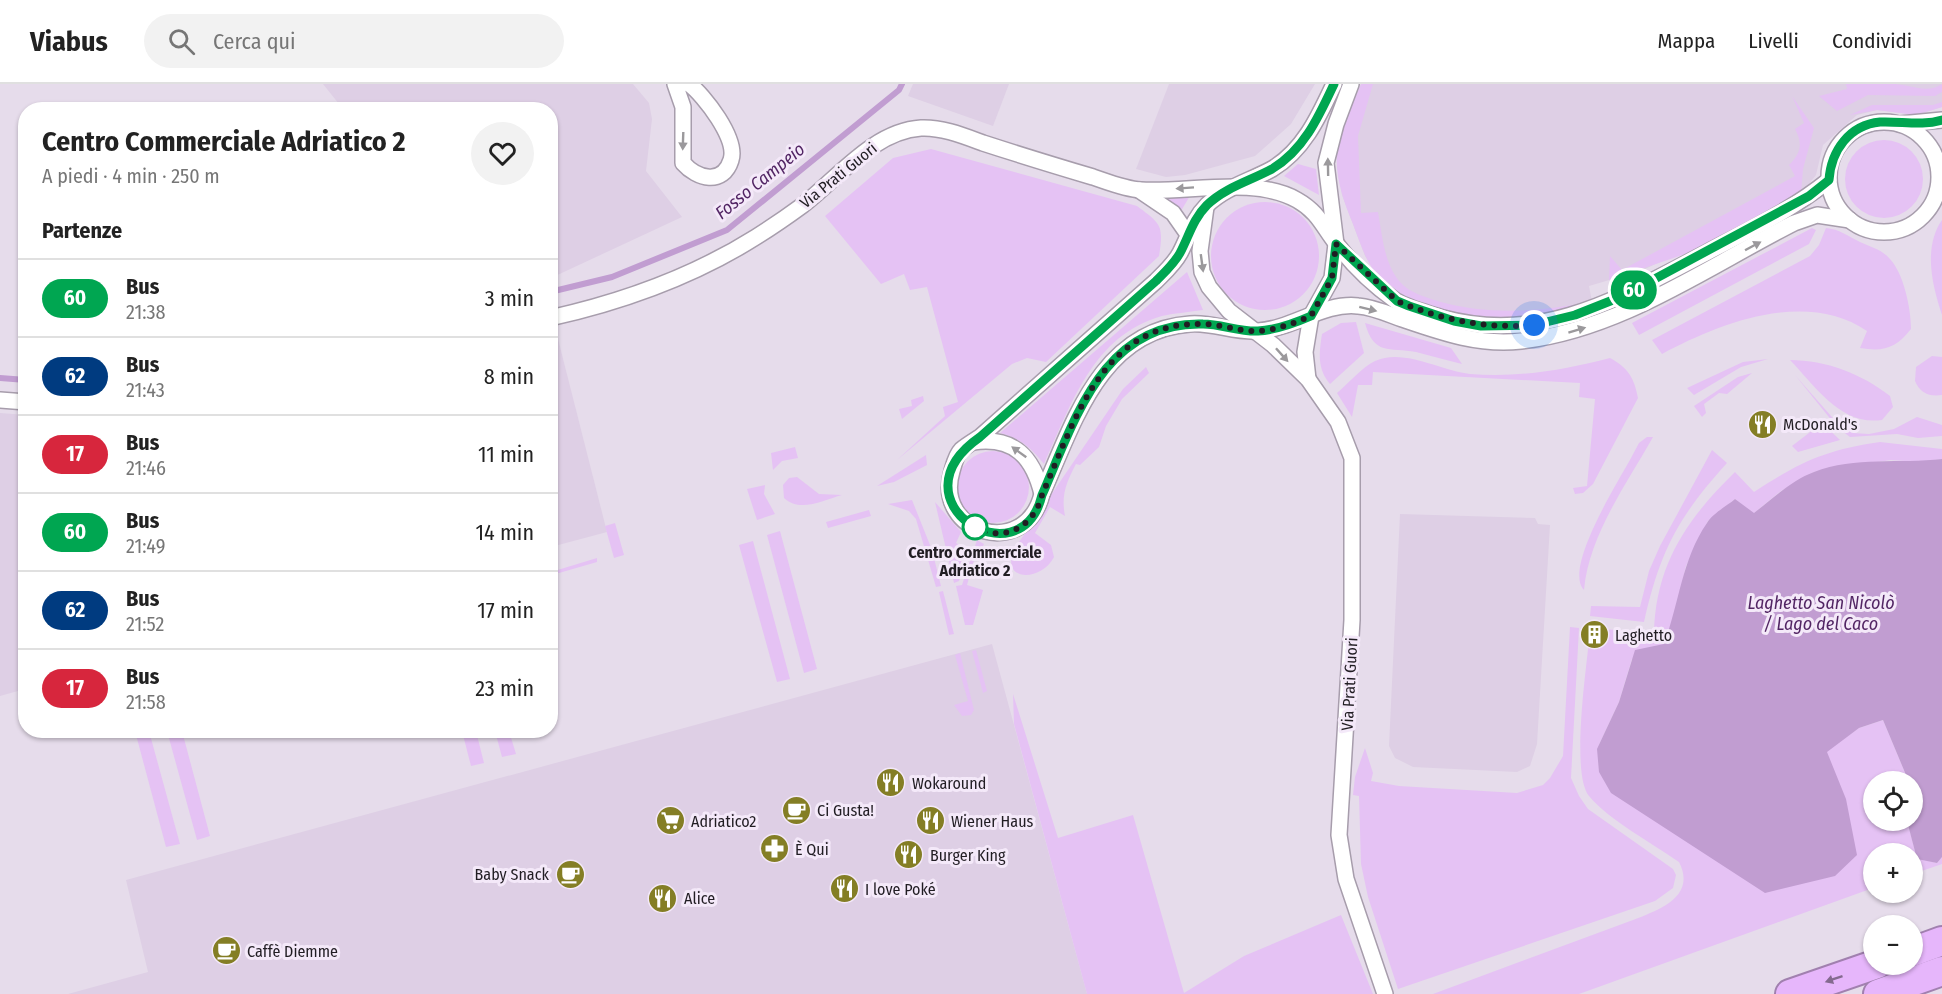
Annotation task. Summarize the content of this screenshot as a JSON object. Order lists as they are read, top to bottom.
{
  "streets": {
    "street": ["Via Prati Guori"]
  },
  "water": ["Fosso Campeio", "Laghetto San Nicolò / Lago del Caco"],
  "places": {
    "restaurant": [
      "McDonald's",
      "Wokaround",
      "Wiener Haus",
      "Burger King",
      "I love Poké",
      "Alice"
    ],
    "other": ["Centro Commerciale Adriatico 2"],
    "building": ["Laghetto"],
    "cafe": ["Ci Gusta!", "Baby Snack", "Caffè Diemme"],
    "supermarket": ["Adriatico2"],
    "pharmacy": ["È Qui"]
  },
  "lines": ["bus line 60"],
  "page": {
    "header": "Viabus",
    "search": "Cerca qui",
    "nav": ["Mappa", "Livelli", "Condividi"],
    "on_map": "60",
    "heading": [
      ["Centro Commerciale Adriatico 2", "A piedi · 4 min · 250 m"],
      "Partenze"
    ],
    "list": [
      {
        "mark": "60",
        "name": "Bus",
        "note": "21:38",
        "value": "3 min"
      },
      {
        "mark": "62",
        "name": "Bus",
        "note": "21:43",
        "value": "8 min"
      },
      {
        "mark": "17",
        "name": "Bus",
        "note": "21:46",
        "value": "11 min"
      },
      {
        "mark": "60",
        "name": "Bus",
        "note": "21:49",
        "value": "14 min"
      },
      {
        "mark": "62",
        "name": "Bus",
        "note": "21:52",
        "value": "17 min"
      },
      {
        "mark": "17",
        "name": "Bus",
        "note": "21:58",
        "value": "23 min"
      }
    ],
    "map_buttons": ["+", "−"]
  }
}
